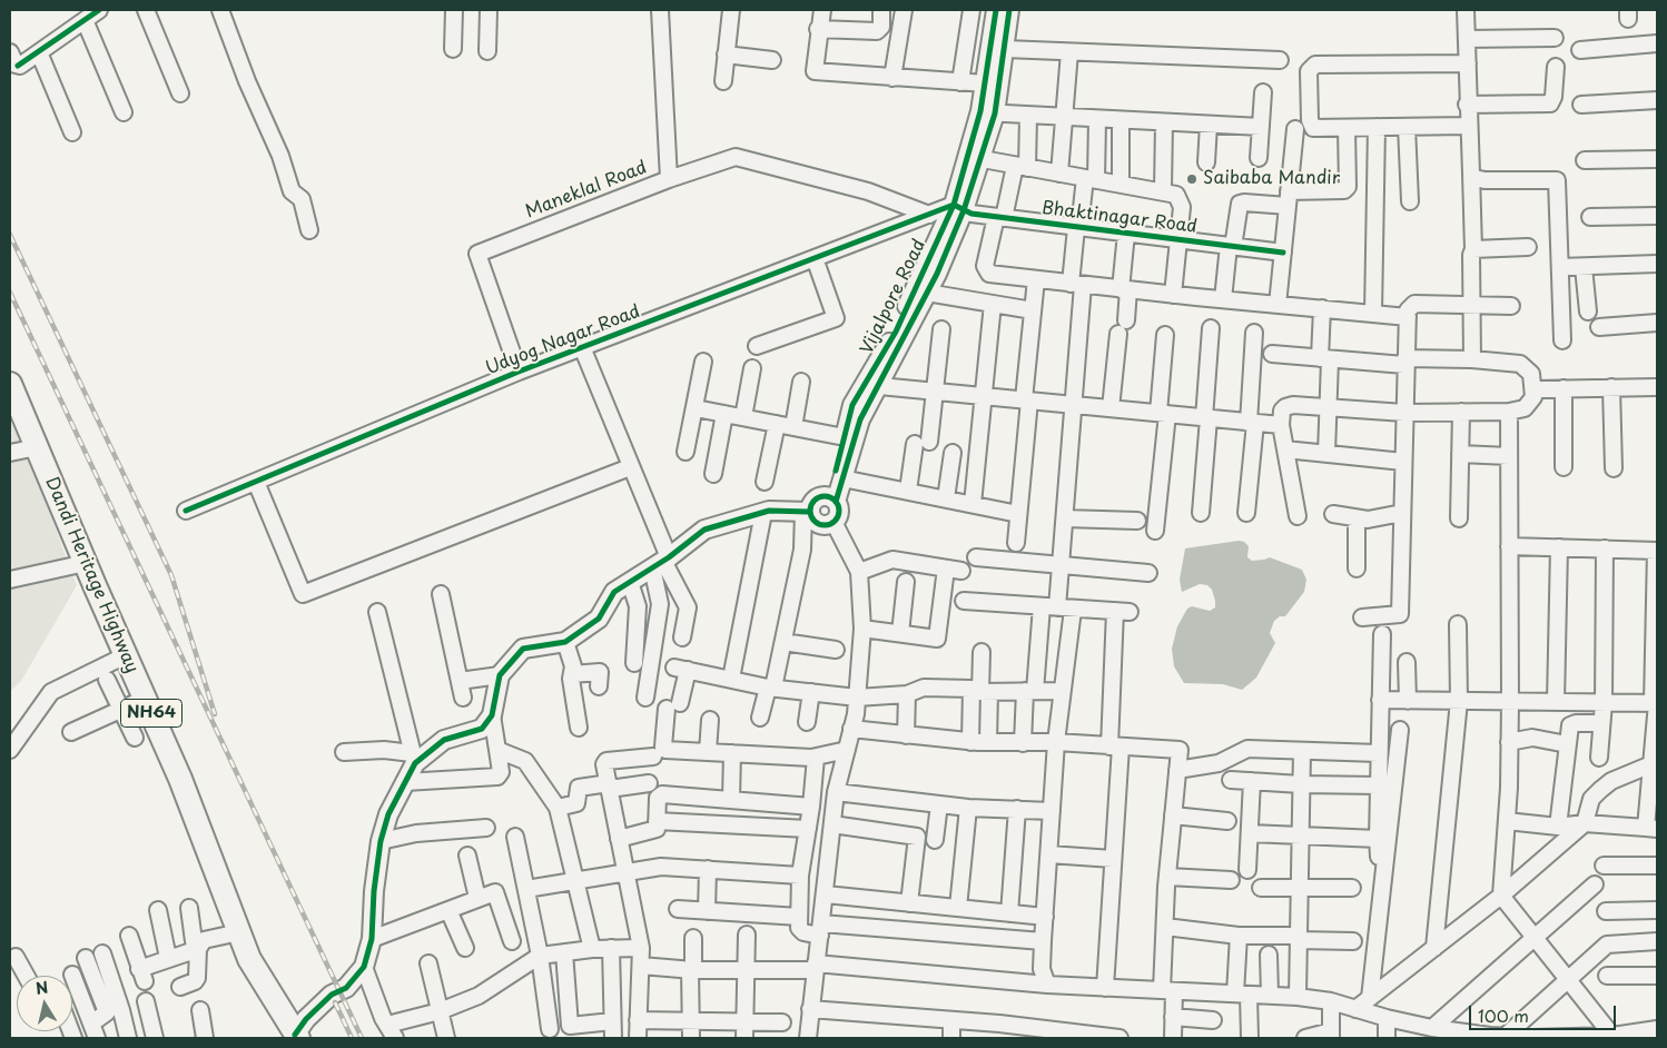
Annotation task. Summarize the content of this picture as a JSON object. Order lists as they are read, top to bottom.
{
  "streets": {
    "highway": ["Dandi Heritage Highway", "NH64"],
    "main road": ["Vijalpore Road"],
    "street": ["Maneklal Road", "Bhaktinagar Road", "Udyog Nagar Road"]
  },
  "crossings": [
    ["Maneklal Road", "Udyog Nagar Road"],
    ["Bhaktinagar Road", "Vijalpore Road"],
    ["Bhaktinagar Road", "Udyog Nagar Road"],
    ["Vijalpore Road", "Udyog Nagar Road"]
  ],
  "places": ["Saibaba Mandir"],
  "scale_bar": "100 m",
  "north": "top"
}
